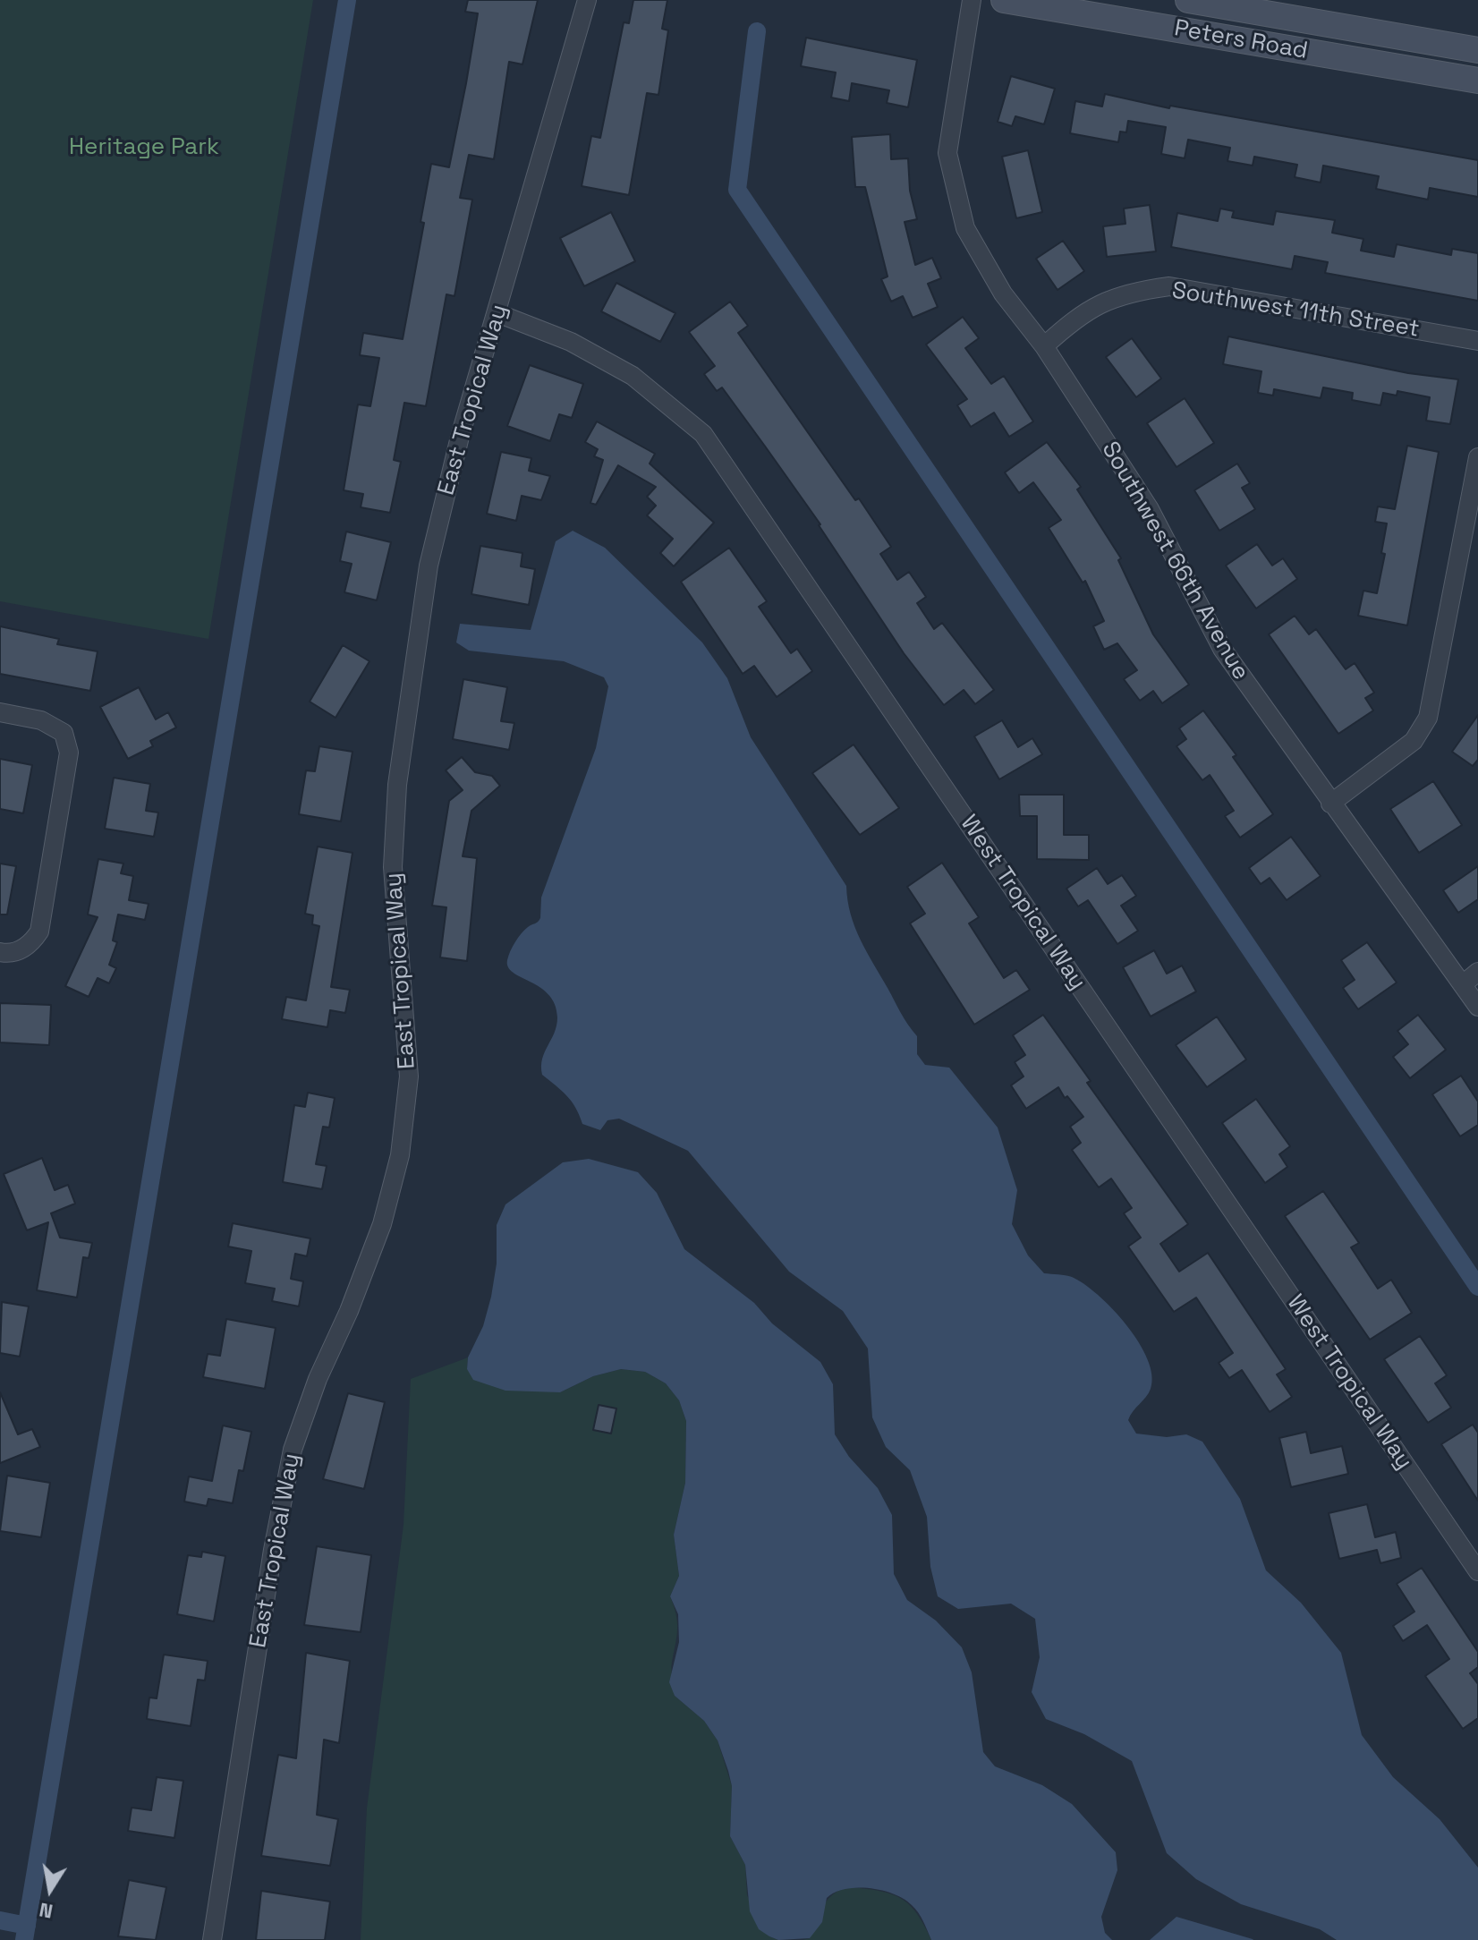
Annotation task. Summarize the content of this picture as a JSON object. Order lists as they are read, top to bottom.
{
  "streets": {
    "main road": ["Peters Road"],
    "street": [
      "Southwest 11th Street",
      "East Tropical Way",
      "Southwest 66th Avenue",
      "West Tropical Way"
    ]
  },
  "crossings": [
    ["Southwest 11th Street", "Southwest 66th Avenue"],
    ["East Tropical Way", "West Tropical Way"]
  ],
  "parks": ["Heritage Park"],
  "north": "bottom"
}
